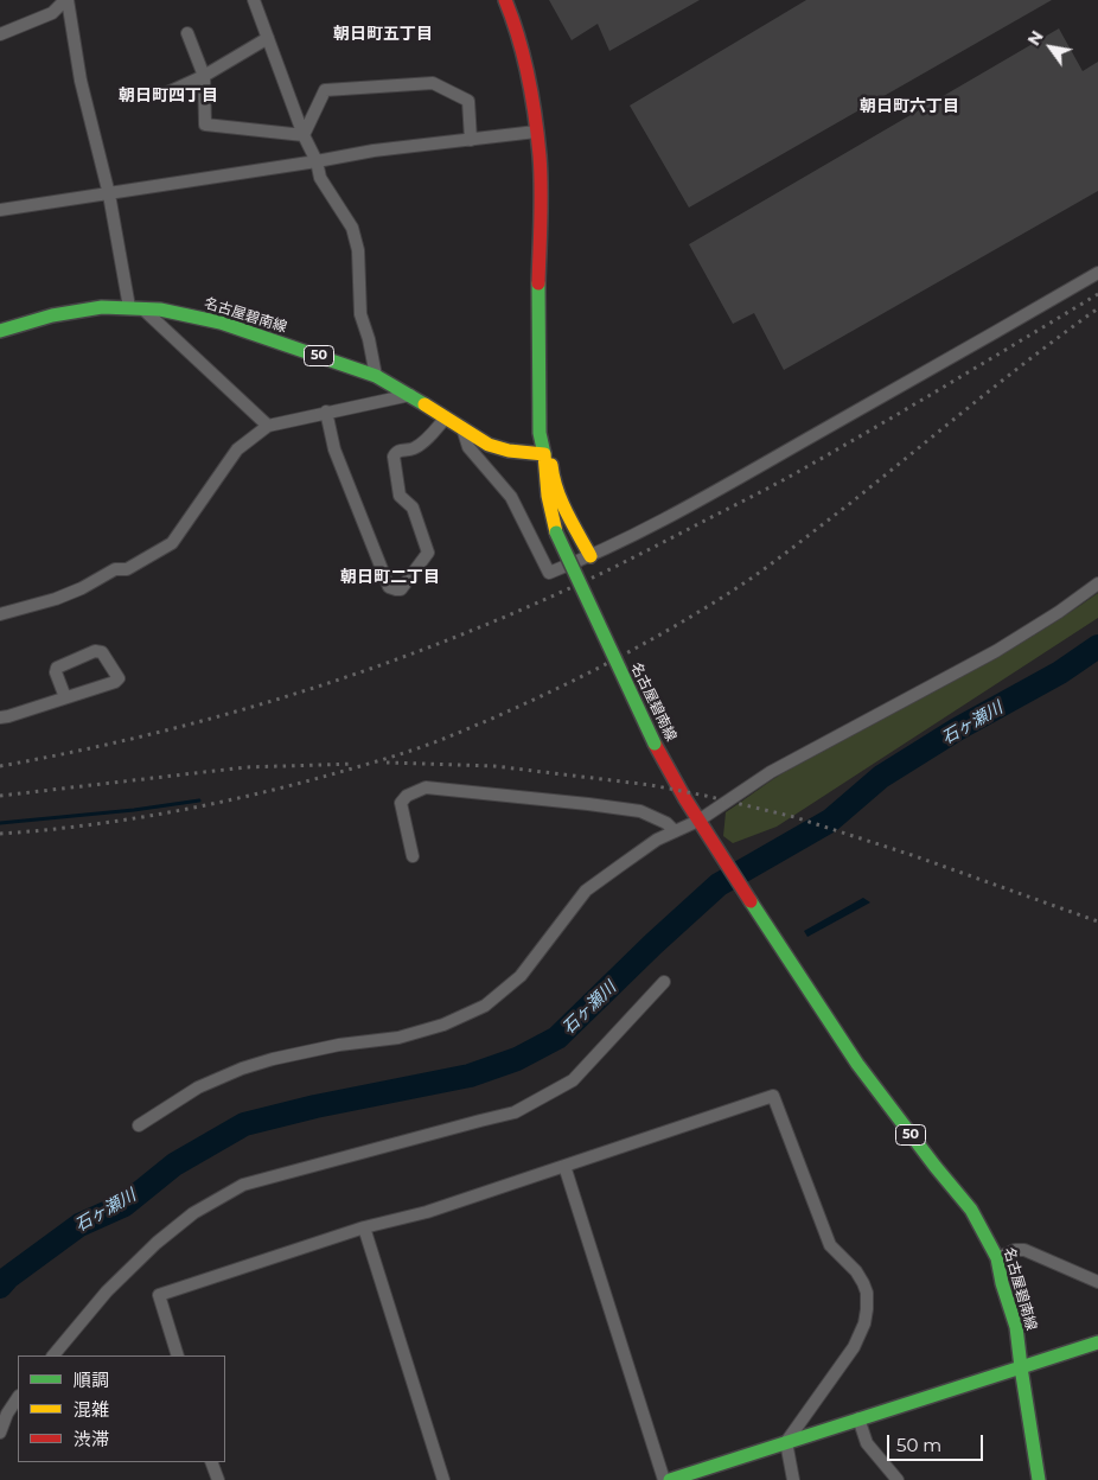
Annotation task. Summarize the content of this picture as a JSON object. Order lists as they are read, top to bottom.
{
  "streets": {
    "main road": ["名古屋碧南線", "50"]
  },
  "districts": [
    "朝日町五丁目",
    "朝日町四丁目",
    "朝日町六丁目",
    "朝日町二丁目"
  ],
  "water": ["石ヶ瀬川"],
  "legend": ["順調", "混雑", "渋滞"],
  "scale_bar": "50 m",
  "north": "top left"
}
